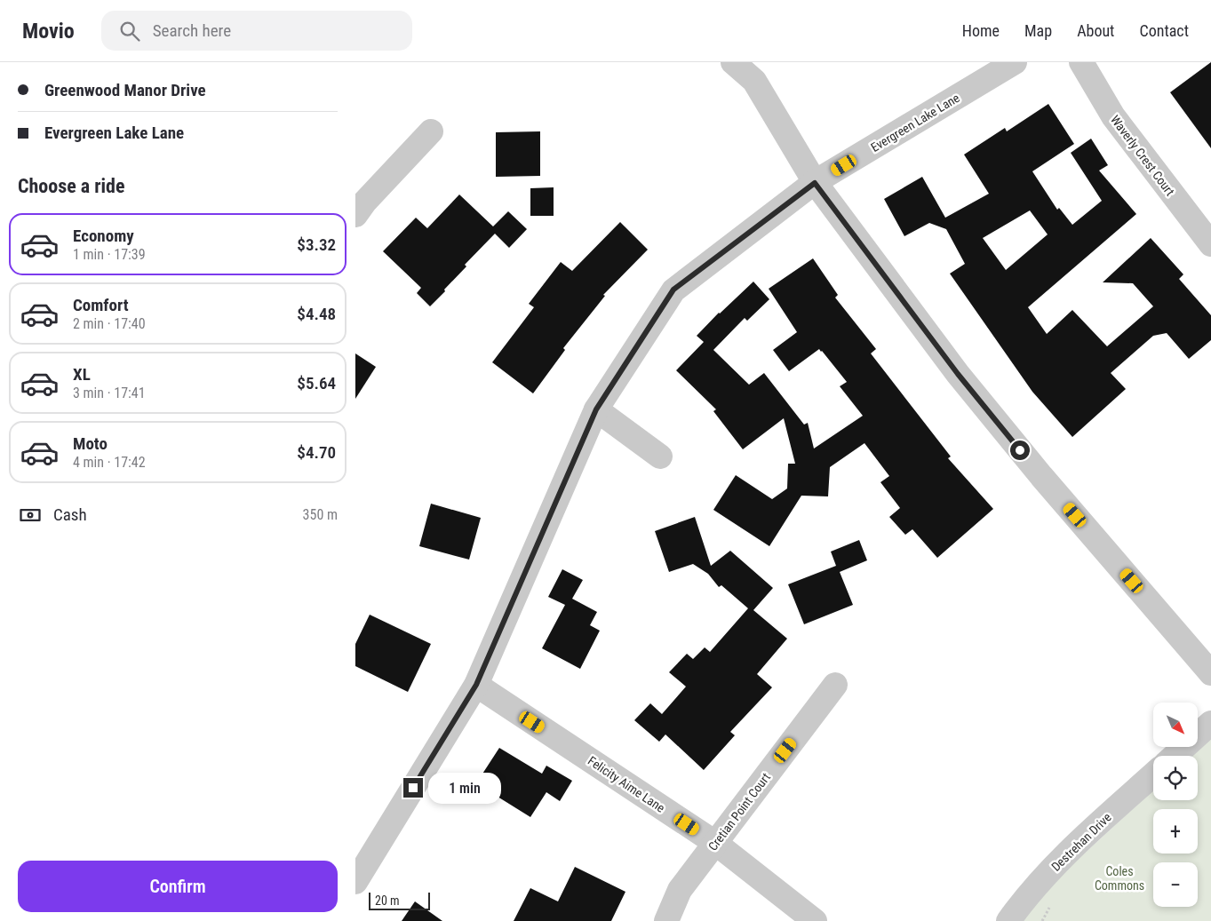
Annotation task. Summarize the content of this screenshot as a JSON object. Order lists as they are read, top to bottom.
{
  "streets": {
    "street": [
      "Evergreen Lake Lane",
      "Waverly Crest Court",
      "Felicity Aime Lane",
      "Cretian Point Court",
      "Destrehan Drive"
    ]
  },
  "crossings": [
    ["Evergreen Lake Lane", "Felicity Aime Lane"],
    ["Felicity Aime Lane", "Cretian Point Court"]
  ],
  "parks": ["Coles Commons"],
  "scale_bar": "20 m",
  "north": "bottom right",
  "page": {
    "header": "Movio",
    "search": "Search here",
    "nav": [
      "Home",
      "Map",
      "About",
      "Contact"
    ],
    "banner": ["Greenwood Manor Drive", "Evergreen Lake Lane"],
    "heading": "Choose a ride",
    "list": [
      {
        "name": "Economy",
        "note": "1 min · 17:39",
        "value": "$3.32"
      },
      {
        "name": "Comfort",
        "note": "2 min · 17:40",
        "value": "$4.48"
      },
      {
        "name": "XL",
        "note": "3 min · 17:41",
        "value": "$5.64"
      },
      {
        "name": "Moto",
        "note": "4 min · 17:42",
        "value": "$4.70"
      }
    ],
    "pay": ["Cash", "350 m"],
    "map_buttons": ["+", "−"],
    "bubble": "1 min",
    "buttons": "Confirm",
    "scale": "20 m"
  }
}
